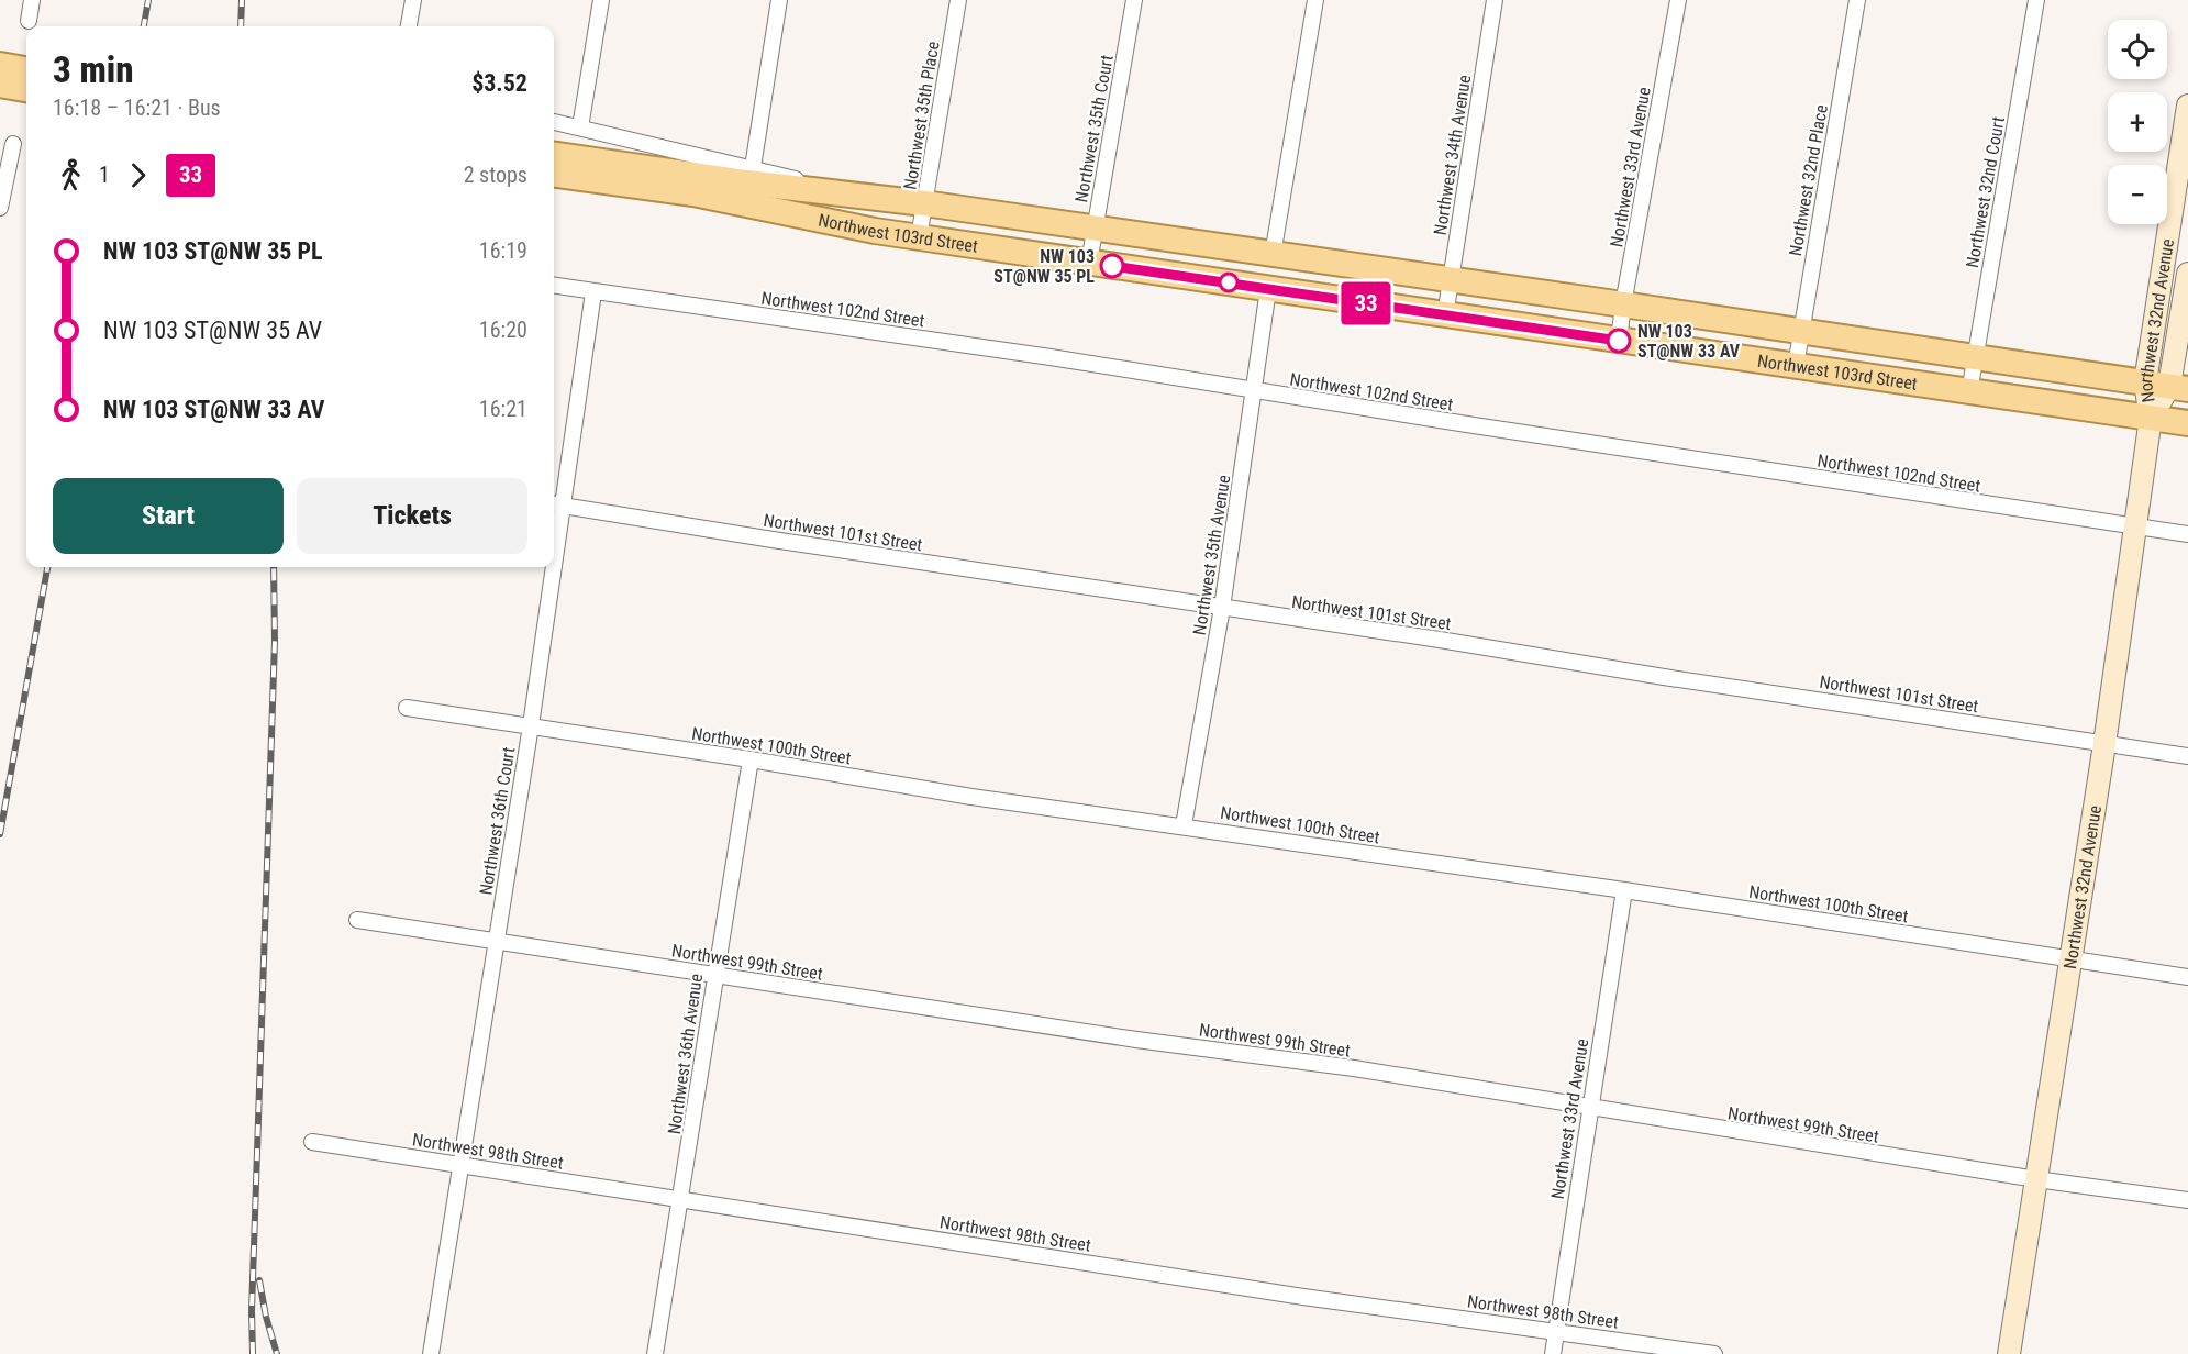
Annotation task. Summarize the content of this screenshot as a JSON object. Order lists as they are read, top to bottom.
{
  "streets": {
    "main road": ["Northwest 103rd Street", "Northwest 32nd Avenue"],
    "street": [
      "Northwest 35th Place",
      "Northwest 35th Court",
      "Northwest 34th Avenue",
      "Northwest 33rd Avenue",
      "Northwest 32nd Place",
      "Northwest 32nd Court",
      "Northwest 102nd Street",
      "Northwest 101st Street",
      "Northwest 35th Avenue",
      "Northwest 100th Street",
      "Northwest 36th Court",
      "Northwest 99th Street",
      "Northwest 36th Avenue",
      "Northwest 98th Street"
    ]
  },
  "crossings": [
    ["Northwest 35th Place", "Northwest 103rd Street"],
    ["Northwest 35th Court", "Northwest 103rd Street"],
    ["Northwest 34th Avenue", "Northwest 103rd Street"],
    ["Northwest 33rd Avenue", "Northwest 103rd Street"],
    ["Northwest 33rd Avenue", "Northwest 100th Street"],
    ["Northwest 33rd Avenue", "Northwest 99th Street"],
    ["Northwest 33rd Avenue", "Northwest 98th Street"],
    ["Northwest 32nd Place", "Northwest 103rd Street"],
    ["Northwest 32nd Court", "Northwest 103rd Street"],
    ["Northwest 103rd Street", "Northwest 32nd Avenue"],
    ["Northwest 103rd Street", "Northwest 35th Avenue"],
    ["Northwest 102nd Street", "Northwest 32nd Avenue"],
    ["Northwest 102nd Street", "Northwest 35th Avenue"],
    ["Northwest 102nd Street", "Northwest 36th Court"],
    ["Northwest 32nd Avenue", "Northwest 101st Street"],
    ["Northwest 32nd Avenue", "Northwest 100th Street"],
    ["Northwest 32nd Avenue", "Northwest 99th Street"],
    ["Northwest 101st Street", "Northwest 35th Avenue"],
    ["Northwest 101st Street", "Northwest 36th Court"],
    ["Northwest 35th Avenue", "Northwest 100th Street"],
    ["Northwest 100th Street", "Northwest 36th Court"],
    ["Northwest 100th Street", "Northwest 36th Avenue"],
    ["Northwest 36th Court", "Northwest 99th Street"],
    ["Northwest 36th Court", "Northwest 98th Street"],
    ["Northwest 99th Street", "Northwest 36th Avenue"],
    ["Northwest 36th Avenue", "Northwest 98th Street"]
  ],
  "places": ["NW 103 ST@NW 35 PL", "NW 103 ST@NW 33 AV"],
  "lines": ["bus line 33"],
  "page": {
    "on_map": "33",
    "map_buttons": ["+", "−"],
    "heading": ["3 min", "16:18 – 16:21 · Bus", "$3.52"],
    "legs": ["1", "33", "2 stops"],
    "list": [
      {
        "name": "NW 103 ST@NW 35 PL",
        "value": "16:19"
      },
      {
        "name": "NW 103 ST@NW 35 AV",
        "value": "16:20"
      },
      {
        "name": "NW 103 ST@NW 33 AV",
        "value": "16:21"
      }
    ],
    "buttons": ["Start", "Tickets"]
  }
}
